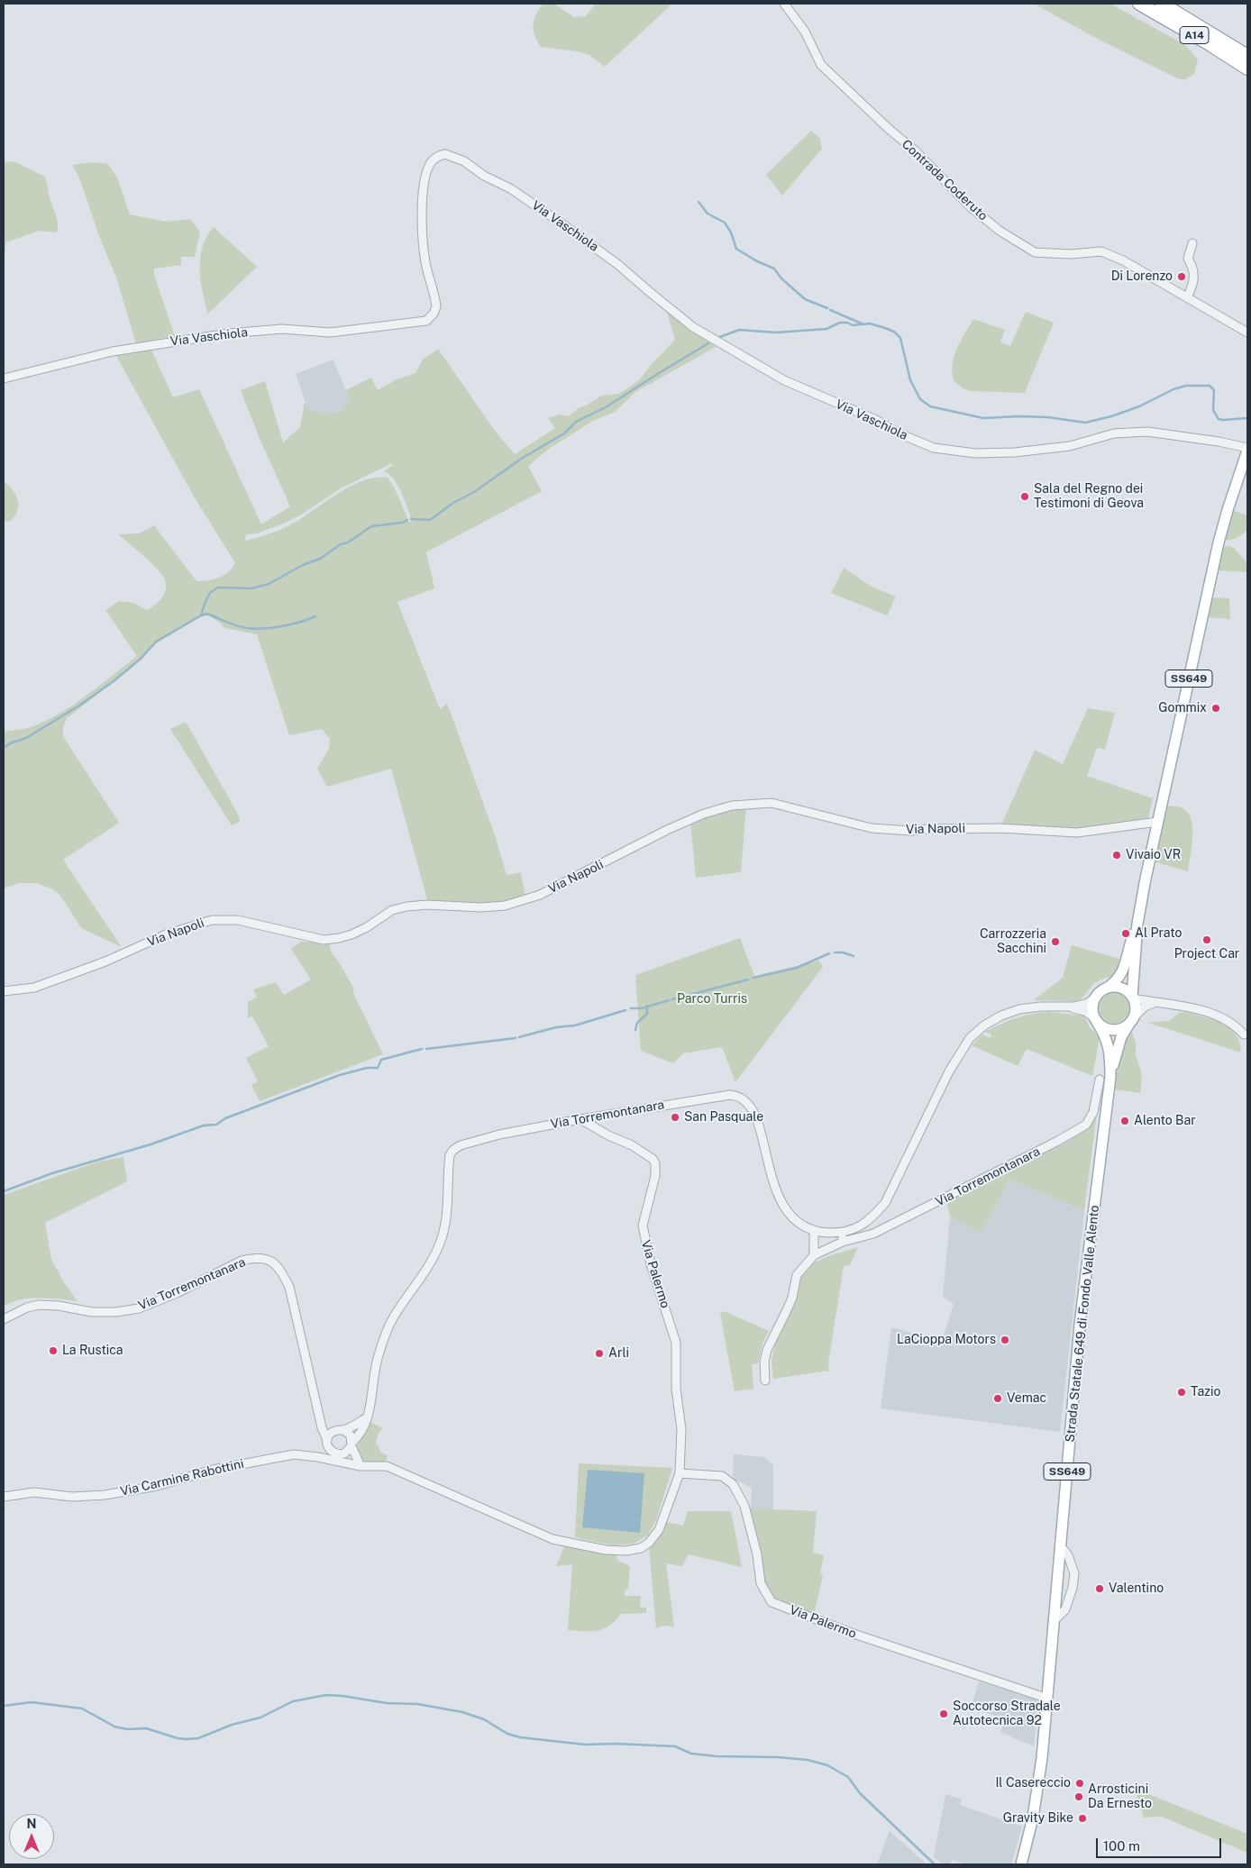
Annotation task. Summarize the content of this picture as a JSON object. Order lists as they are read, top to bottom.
{
  "streets": {
    "highway": ["A14"],
    "main road": ["SS649", "Strada Statale 649 di Fondo Valle Alento"],
    "street": [
      "Contrada Coderuto",
      "Via Vaschiola",
      "Via Napoli",
      "Via Torremontanara",
      "Via Palermo",
      "Via Carmine Rabottini"
    ]
  },
  "crossings": [
    ["Via Vaschiola", "Strada Statale 649 di Fondo Valle Alento"],
    ["Via Napoli", "Strada Statale 649 di Fondo Valle Alento"],
    ["Via Torremontanara", "Via Palermo"],
    ["Via Torremontanara", "Strada Statale 649 di Fondo Valle Alento"],
    ["Via Palermo", "Strada Statale 649 di Fondo Valle Alento"],
    ["Via Palermo", "Via Carmine Rabottini"]
  ],
  "parks": ["Parco Turris"],
  "places": [
    "Di Lorenzo",
    "Sala del Regno dei Testimoni di Geova",
    "Gommix",
    "Vivaio VR",
    "Al Prato",
    "Project Car",
    "Carrozzeria Sacchini",
    "San Pasquale",
    "Alento Bar",
    "LaCioppa Motors",
    "La Rustica",
    "Arli",
    "Tazio",
    "Vemac",
    "Valentino",
    "Soccorso Stradale Autotecnica 92",
    "Il Casereccio",
    "Arrosticini Da Ernesto",
    "Gravity Bike"
  ],
  "scale_bar": "100 m",
  "north": "top"
}
